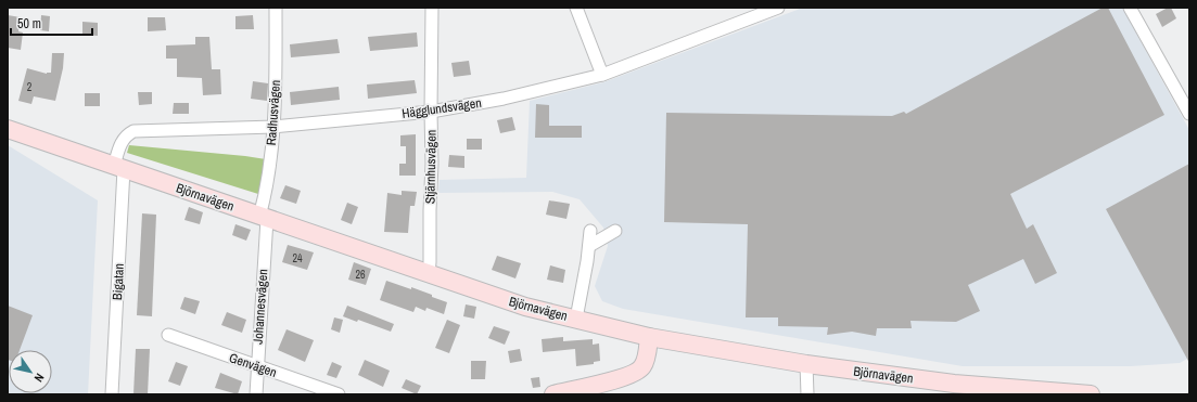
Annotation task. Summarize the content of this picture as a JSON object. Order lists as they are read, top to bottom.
{
  "streets": {
    "main road": ["Björnavägen"],
    "street": [
      "Hägglundsvägen",
      "Radhusvägen",
      "Stjärnhusvägen",
      "Bigatan",
      "Johannesvägen",
      "Genvägen"
    ]
  },
  "crossings": [
    ["Hägglundsvägen", "Radhusvägen"],
    ["Hägglundsvägen", "Stjärnhusvägen"],
    ["Hägglundsvägen", "Björnavägen"],
    ["Hägglundsvägen", "Bigatan"],
    ["Radhusvägen", "Björnavägen"],
    ["Radhusvägen", "Johannesvägen"],
    ["Stjärnhusvägen", "Björnavägen"],
    ["Björnavägen", "Bigatan"],
    ["Björnavägen", "Johannesvägen"],
    ["Johannesvägen", "Genvägen"]
  ],
  "house_numbers": ["2", "24", "26"],
  "scale_bar": "50 m",
  "north": "bottom right"
}
